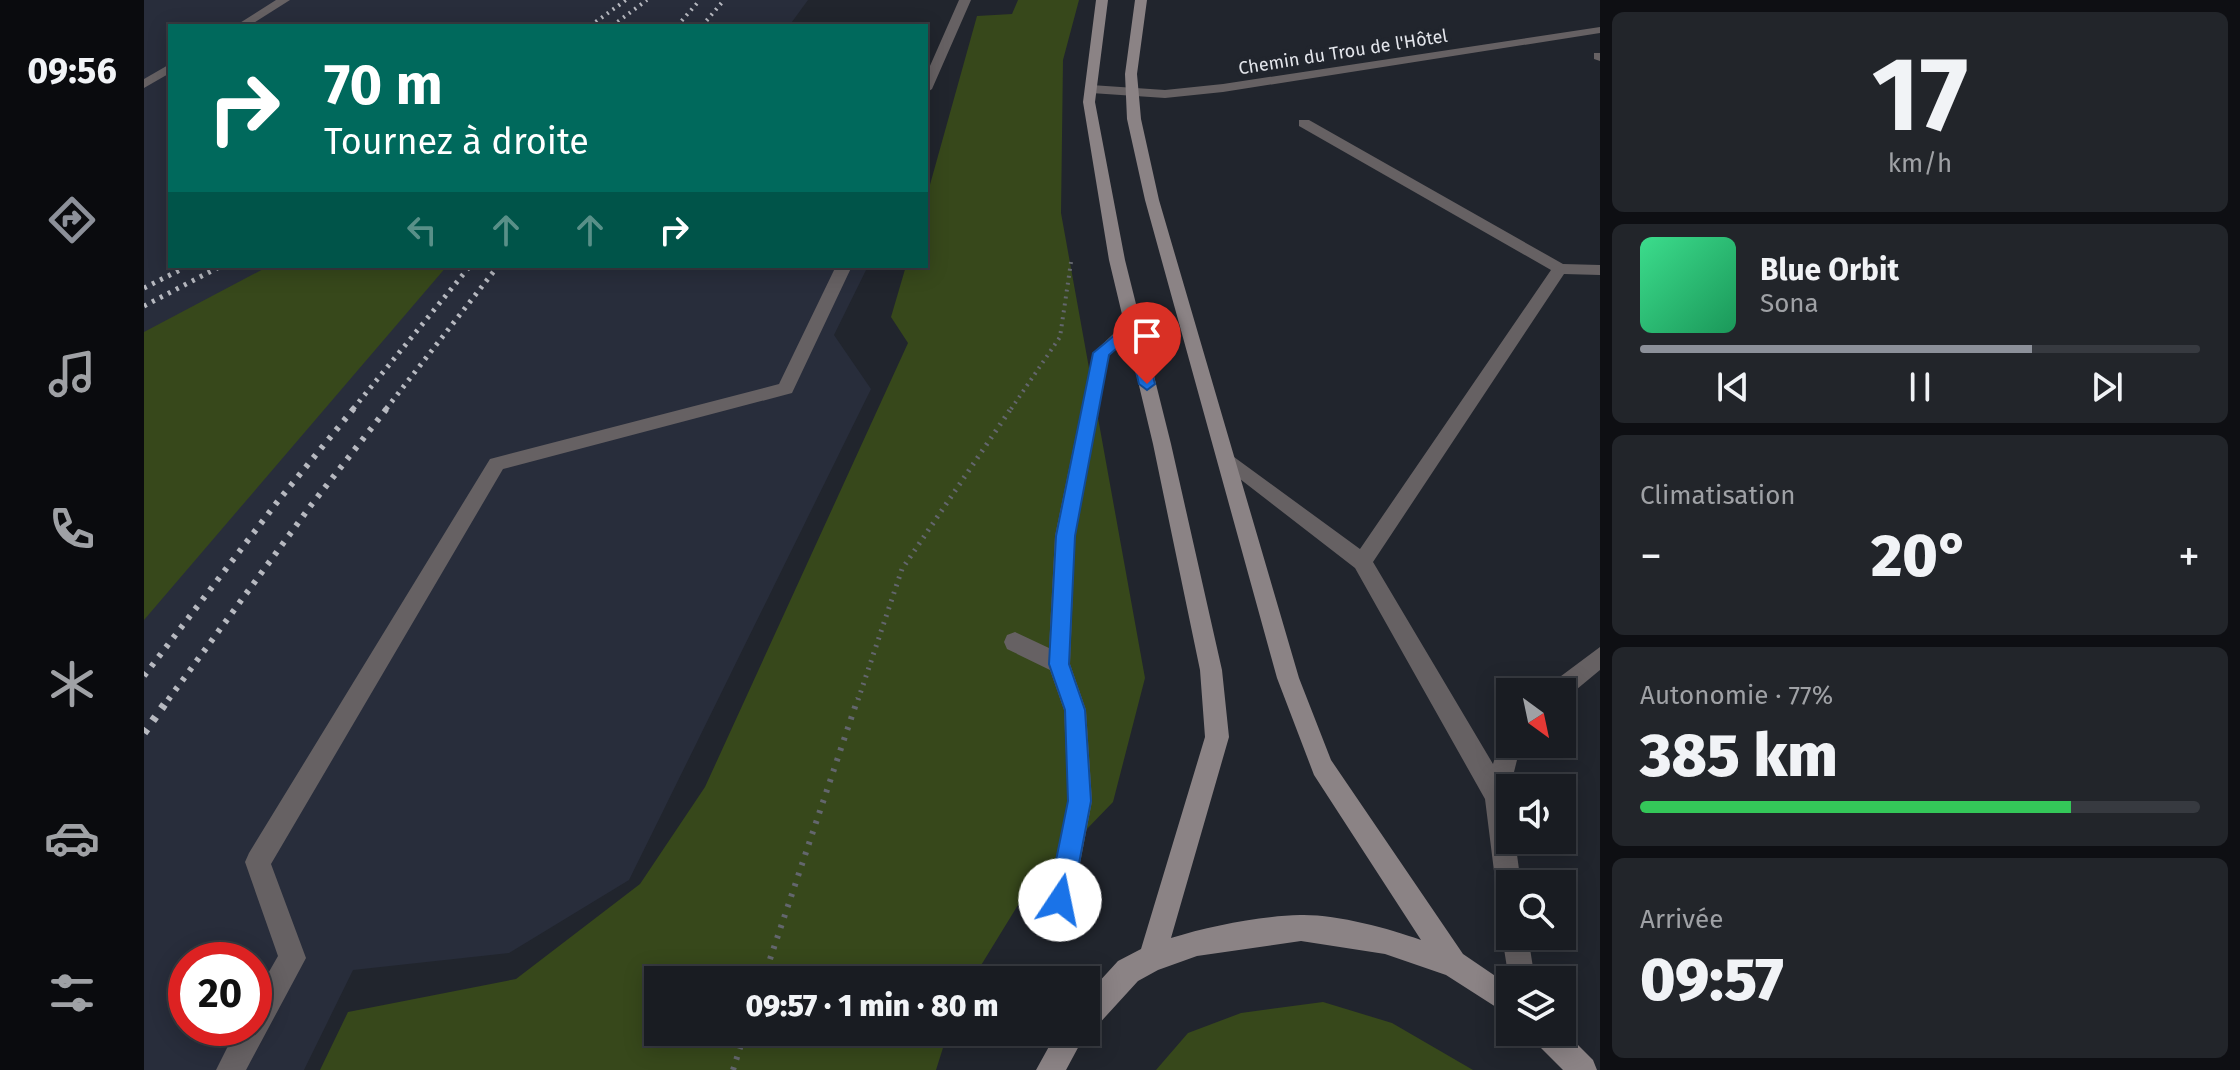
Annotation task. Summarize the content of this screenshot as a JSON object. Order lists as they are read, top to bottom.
{
  "streets": {
    "street": ["Chemin du Trou de l'Hôtel"]
  },
  "north": "bottom right",
  "page": {
    "tabs": "09:56",
    "tile": [
      ["17", "km/h"],
      "Climatisation",
      ["Autonomie · 77%", "385 km"],
      ["Arrivée", "09:57"]
    ],
    "turn": ["70 m", "Tournez à droite"],
    "song": ["Blue Orbit", "Sona"],
    "heat": ["−", "20°", "+"],
    "limit": "20",
    "trip": "09:57 · 1 min · 80 m"
  }
}
